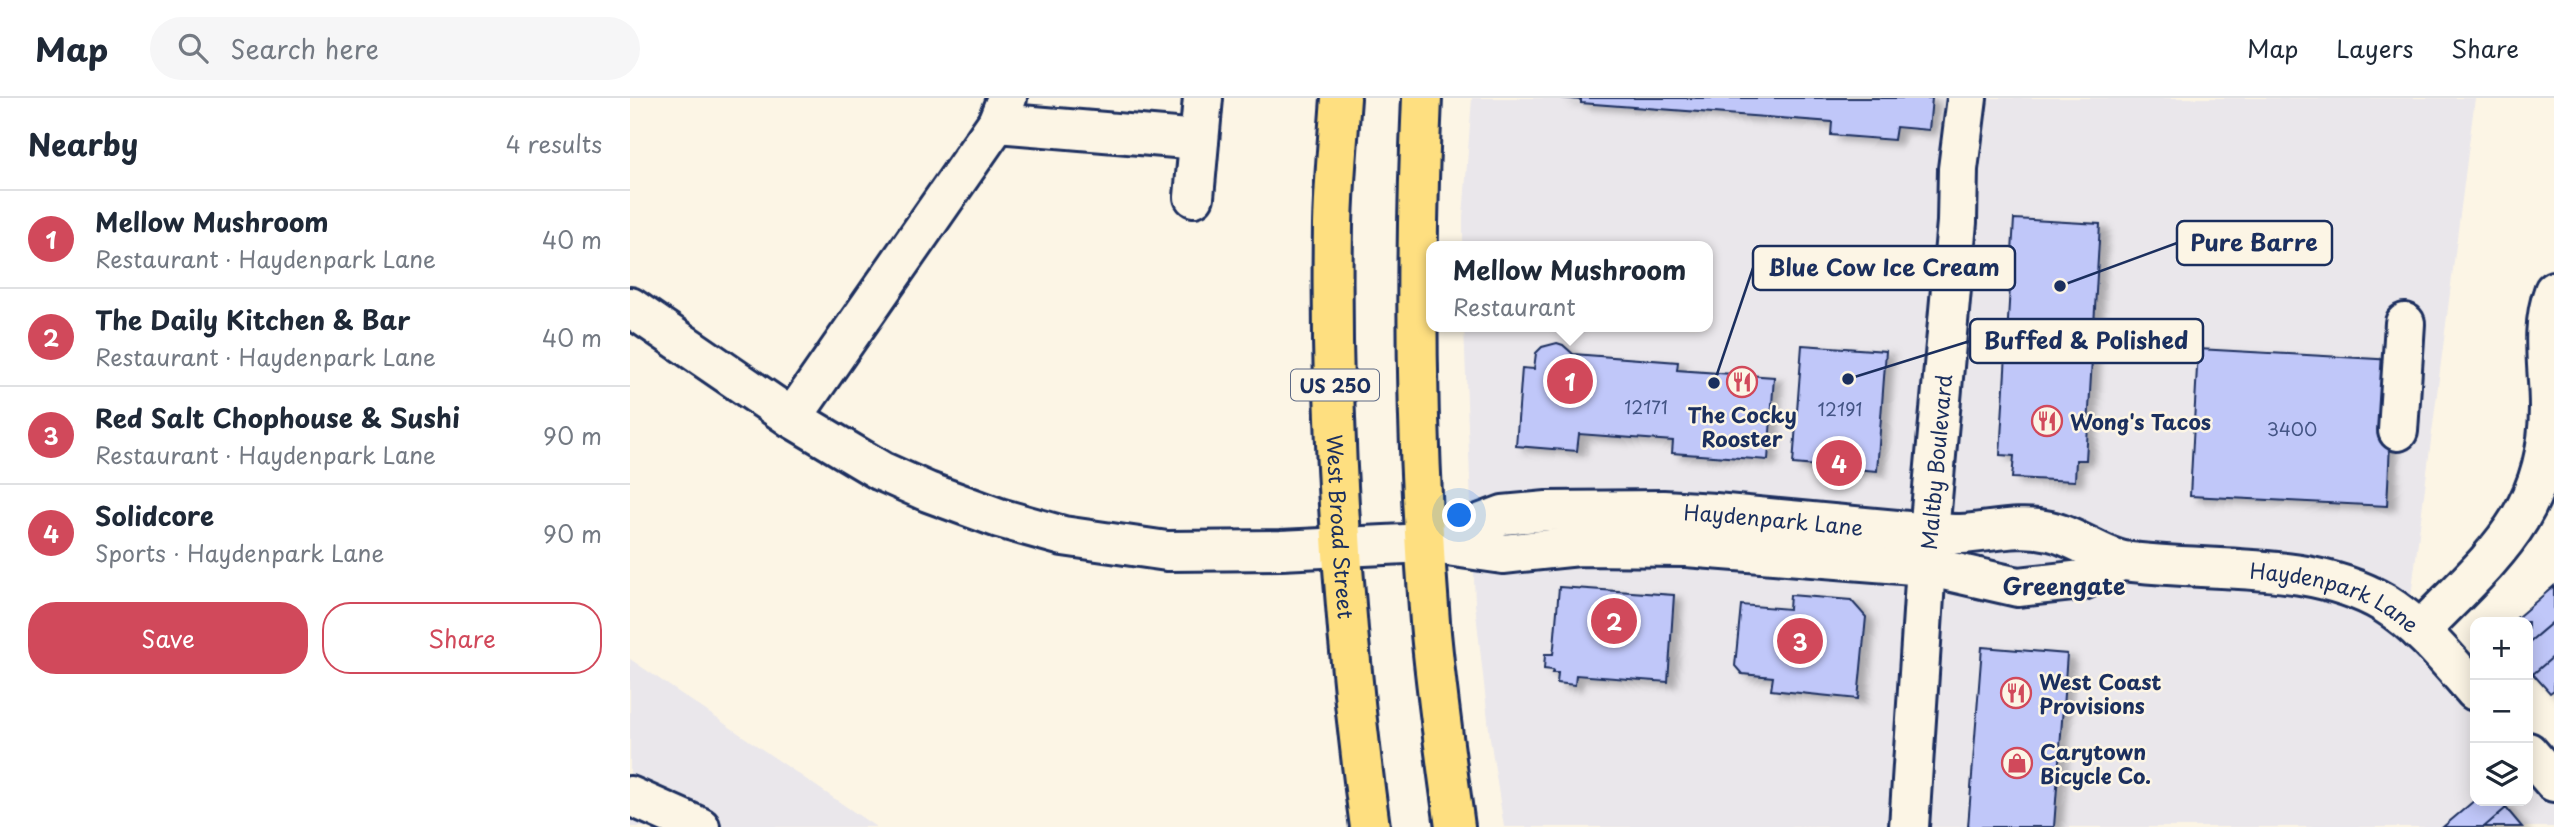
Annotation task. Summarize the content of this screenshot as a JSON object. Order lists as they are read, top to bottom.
{
  "streets": {
    "main road": ["US 250", "West Broad Street"],
    "street": ["Maltby Boulevard", "Haydenpark Lane"]
  },
  "crossings": [
    ["Maltby Boulevard", "Haydenpark Lane"],
    ["Haydenpark Lane", "West Broad Street"]
  ],
  "districts": ["Greengate"],
  "places": {
    "other": ["Pure Barre", "Buffed & Polished", "Blue Cow Ice Cream"],
    "restaurant": ["The Cocky Rooster", "Wong's Tacos", "West Coast Provisions"],
    "shop": ["Carytown Bicycle Co."]
  },
  "house_numbers": ["12171", "12191", "3400"],
  "page": {
    "header": "Map",
    "search": "Search here",
    "nav": ["Map", "Layers", "Share"],
    "heading": ["Nearby", "4 results"],
    "list": [
      {
        "mark": "1",
        "name": "Mellow Mushroom",
        "note": "Restaurant · Haydenpark Lane",
        "value": "40 m"
      },
      {
        "mark": "2",
        "name": "The Daily Kitchen & Bar",
        "note": "Restaurant · Haydenpark Lane",
        "value": "40 m"
      },
      {
        "mark": "3",
        "name": "Red Salt Chophouse & Sushi",
        "note": "Restaurant · Haydenpark Lane",
        "value": "90 m"
      },
      {
        "mark": "4",
        "name": "Solidcore",
        "note": "Sports · Haydenpark Lane",
        "value": "90 m"
      }
    ],
    "popup": ["Mellow Mushroom", "Restaurant"],
    "pins": [
      "1",
      "4",
      "2",
      "3"
    ],
    "buttons": ["Save", "Share"],
    "map_buttons": ["+", "−"]
  }
}
